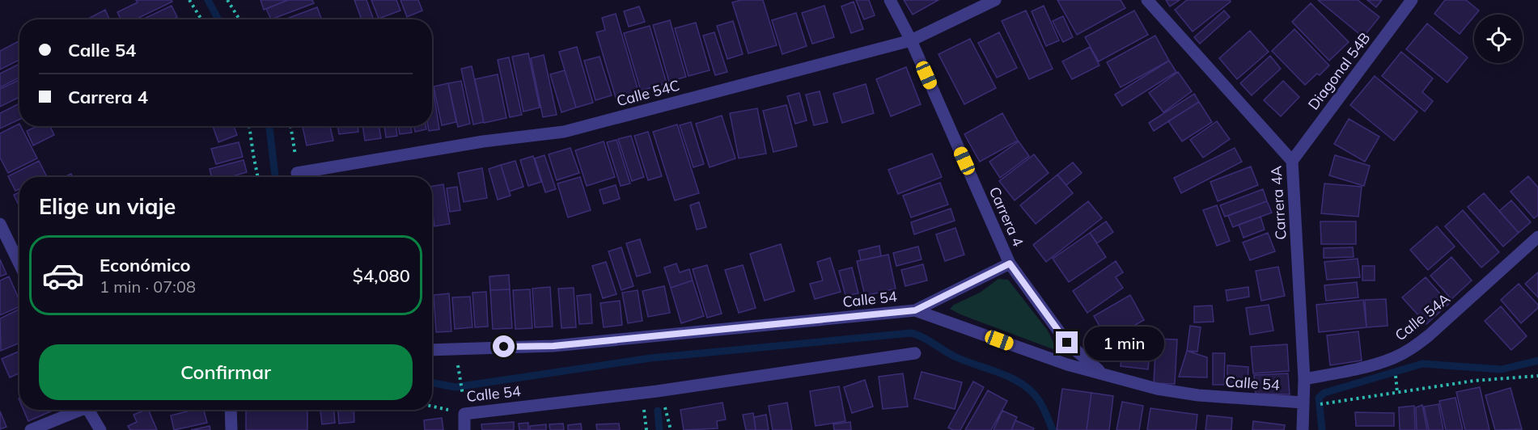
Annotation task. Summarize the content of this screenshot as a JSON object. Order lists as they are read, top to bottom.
{
  "streets": {
    "street": [
      "Diagonal 54B",
      "Calle 54C",
      "Carrera 4A",
      "Carrera 4",
      "Calle 54",
      "Calle 54A"
    ]
  },
  "crossings": [
    ["Diagonal 54B", "Carrera 4A"],
    ["Calle 54C", "Carrera 4"],
    ["Carrera 4A", "Calle 54"],
    ["Carrera 4A", "Calle 54A"],
    ["Carrera 4", "Calle 54"]
  ],
  "page": {
    "banner": ["Calle 54", "Carrera 4"],
    "heading": "Elige un viaje",
    "list": [
      {
        "name": "Económico",
        "note": "1 min · 07:08",
        "value": "$4,080"
      }
    ],
    "bubble": "1 min",
    "buttons": "Confirmar"
  }
}
